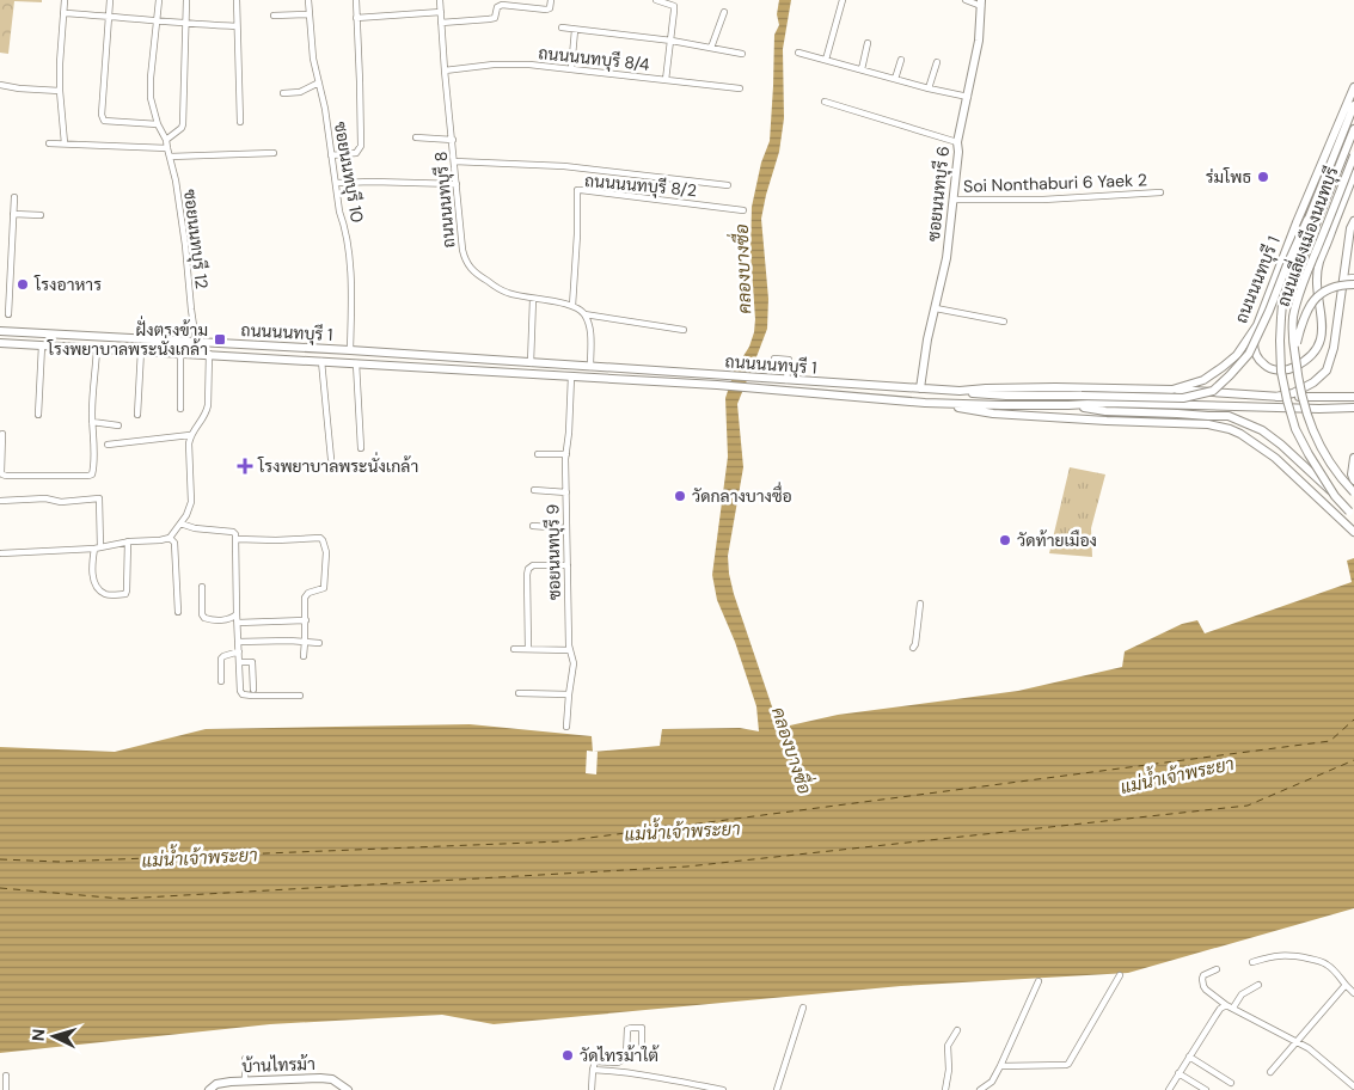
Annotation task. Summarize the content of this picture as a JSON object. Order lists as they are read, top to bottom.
{
  "streets": {
    "main road": [
      "ซอยนนทบุรี 6",
      "ถนนเลี่ยงเมืองนนทบุรี",
      "ถนนนนทบุรี 1",
      "บ้านไทรม้า"
    ],
    "street": [
      "ถนนนนทบุรี 8/4",
      "ซอยนนทบุรี 10",
      "Soi Nonthaburi 6 Yaek 2",
      "ถนนนนทบุรี 8/2",
      "ถนนนนทบุรี 8",
      "ซอยนนทบุรี 12",
      "ซอยนนทบุรี 9"
    ]
  },
  "crossings": [
    ["ถนนนนทบุรี 8/4", "ถนนนนทบุรี 8"],
    ["ซอยนนทบุรี 10", "ถนนนนทบุรี 1"],
    ["Soi Nonthaburi 6 Yaek 2", "ซอยนนทบุรี 6"],
    ["ถนนนนทบุรี 8/2", "ถนนนนทบุรี 8"],
    ["ซอยนนทบุรี 6", "ถนนนนทบุรี 1"],
    ["ซอยนนทบุรี 12", "ถนนนนทบุรี 1"],
    ["ถนนนนทบุรี 1", "ซอยนนทบุรี 9"]
  ],
  "water": ["คลองบางซื่อ", "แม่น้ำเจ้าพระยา"],
  "places": {
    "other": [
      "ร่มโพธ",
      "โรงอาหาร",
      "วัดกลางบางซื่อ",
      "วัดท้ายเมือง",
      "วัดไทรม้าใต้"
    ],
    "transit": ["ฝั่งตรงข้าม โรงพยาบาลพระนั่งเกล้า"],
    "health": ["โรงพยาบาลพระนั่งเกล้า"]
  },
  "north": "left"
}
